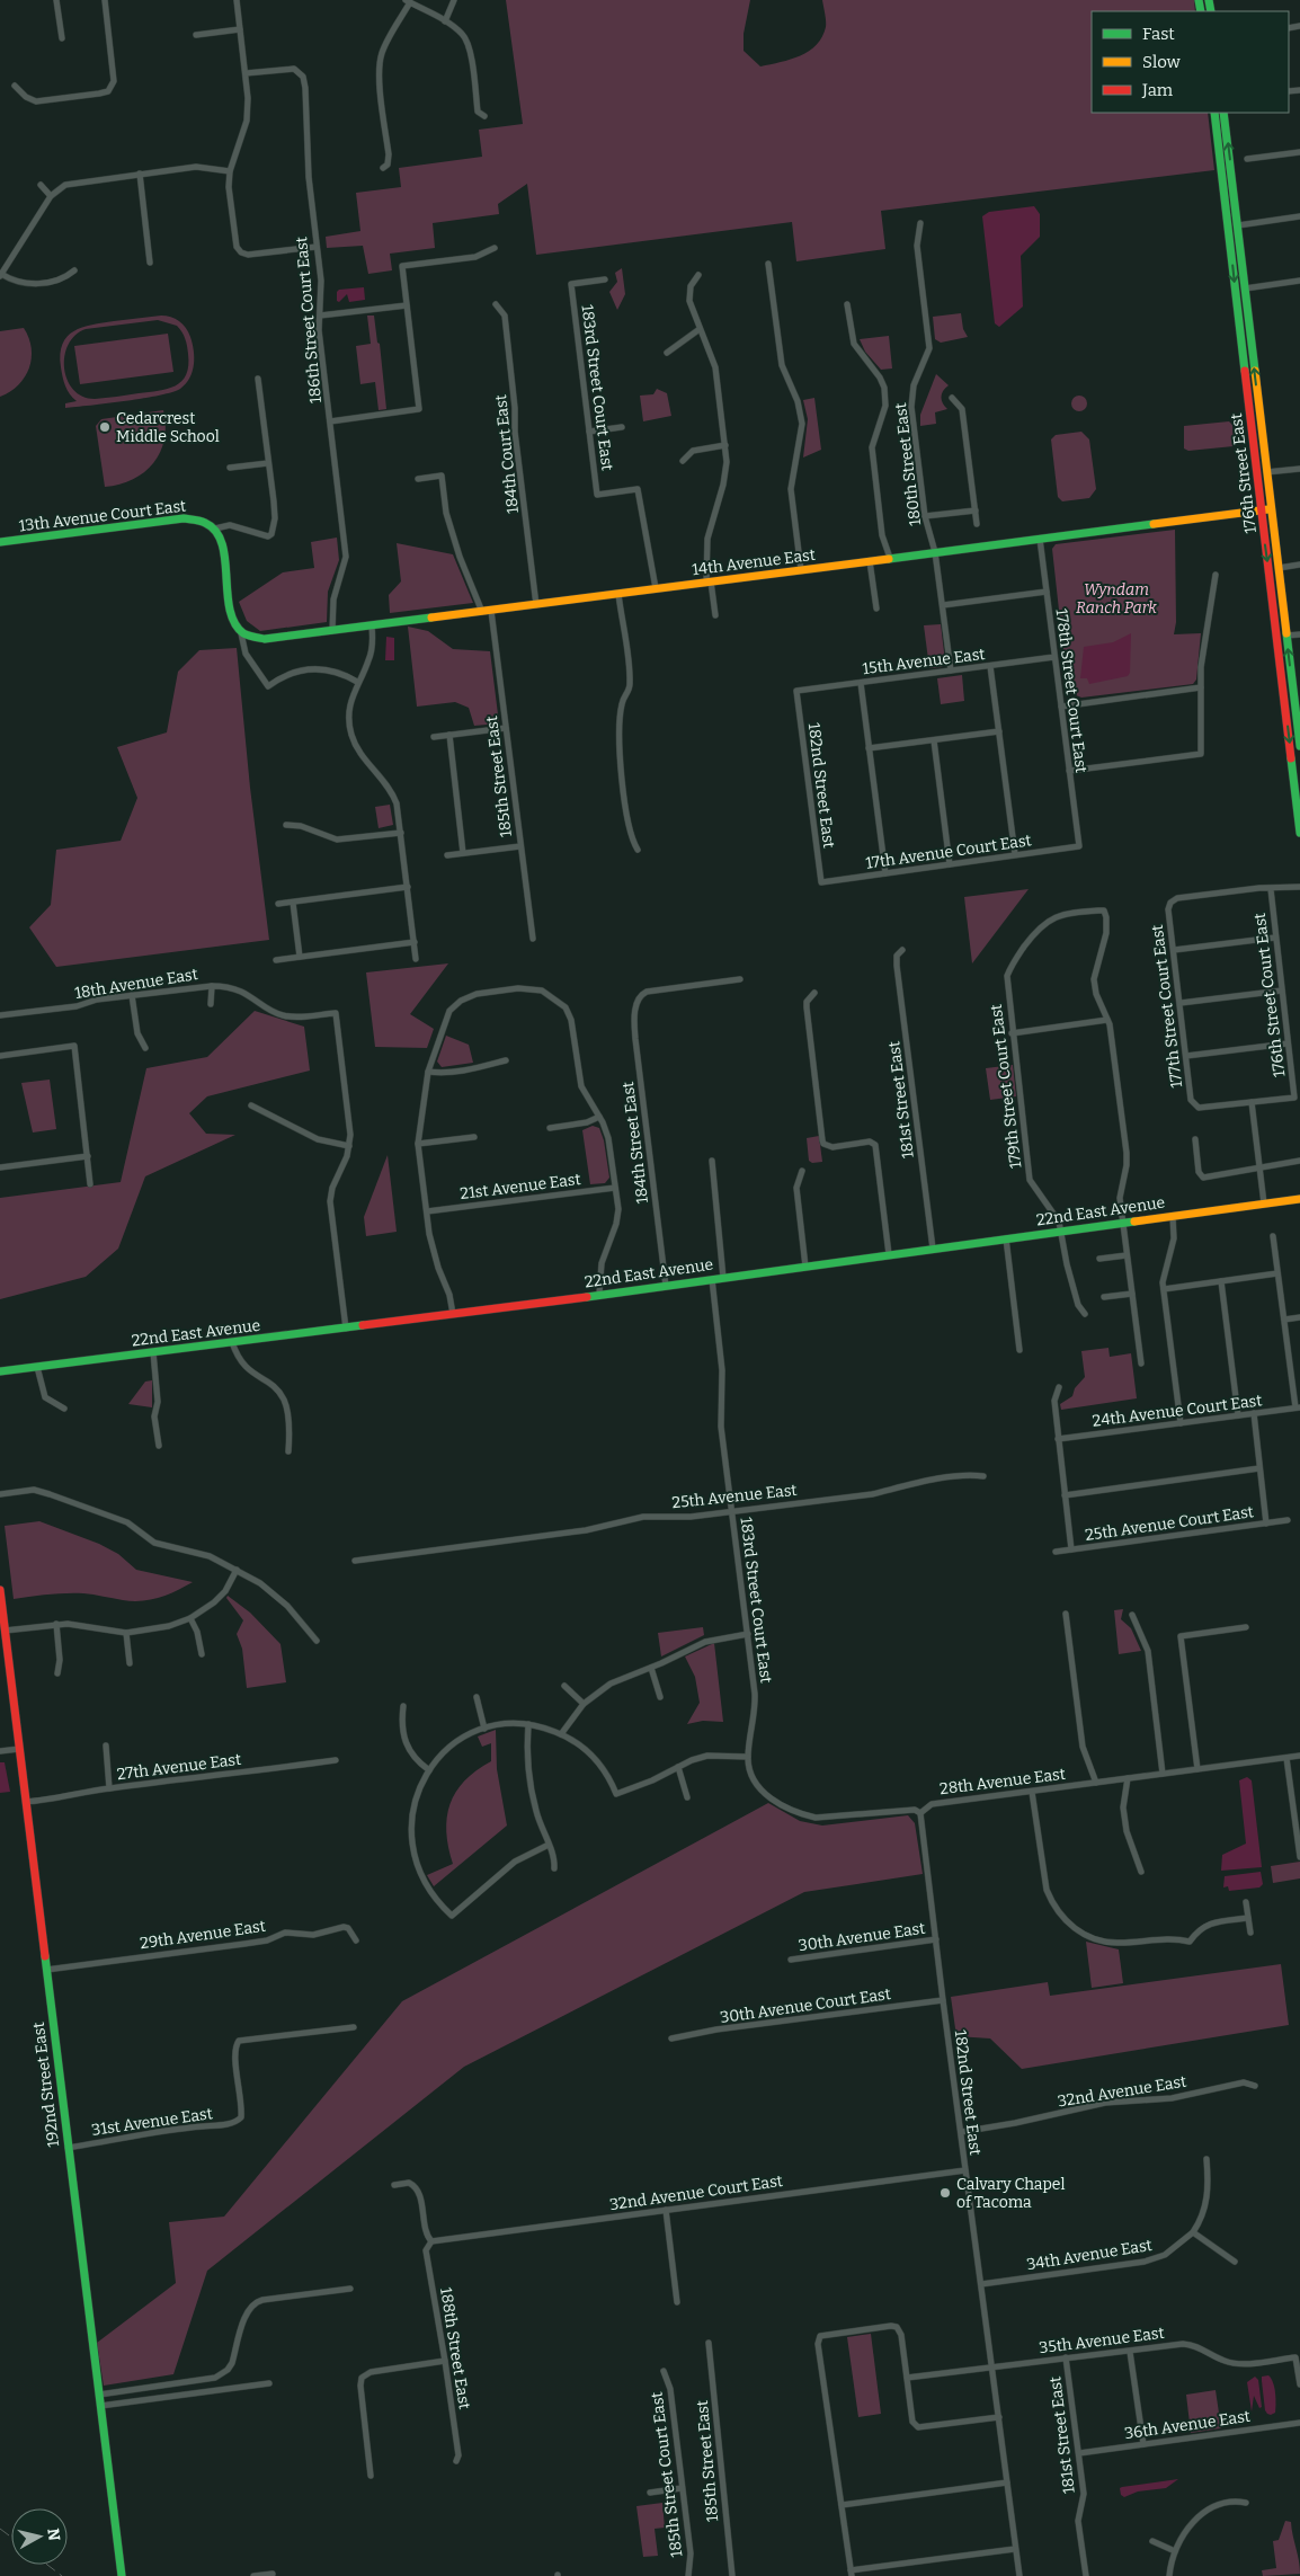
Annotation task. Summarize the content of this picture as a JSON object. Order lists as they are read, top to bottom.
{
  "streets": {
    "street": [
      "186th Street Court East",
      "183rd Street Court East",
      "184th Court East",
      "180th Street East",
      "176th Street East",
      "13th Avenue Court East",
      "14th Avenue East",
      "15th Avenue East",
      "178th Street Court East",
      "185th Street East",
      "182nd Street East",
      "17th Avenue Court East",
      "18th Avenue East",
      "176th Street Court East",
      "177th Street Court East",
      "179th Street Court East",
      "181st Street East",
      "184th Street East",
      "21st Avenue East",
      "22nd East Avenue",
      "24th Avenue Court East",
      "25th Avenue East",
      "25th Avenue Court East",
      "27th Avenue East",
      "28th Avenue East",
      "29th Avenue East",
      "30th Avenue East",
      "30th Avenue Court East",
      "192nd Street East",
      "32nd Avenue East",
      "31st Avenue East",
      "32nd Avenue Court East",
      "34th Avenue East",
      "35th Avenue East",
      "188th Street East",
      "36th Avenue East",
      "185th Street Court East"
    ]
  },
  "crossings": [
    ["186th Street Court East", "14th Avenue East"],
    ["183rd Street Court East", "14th Avenue East"],
    ["183rd Street Court East", "22nd East Avenue"],
    ["183rd Street Court East", "25th Avenue East"],
    ["183rd Street Court East", "28th Avenue East"],
    ["184th Court East", "14th Avenue East"],
    ["180th Street East", "14th Avenue East"],
    ["180th Street East", "15th Avenue East"],
    ["176th Street East", "14th Avenue East"],
    ["14th Avenue East", "178th Street Court East"],
    ["14th Avenue East", "185th Street East"],
    ["15th Avenue East", "178th Street Court East"],
    ["15th Avenue East", "182nd Street East"],
    ["178th Street Court East", "17th Avenue Court East"],
    ["182nd Street East", "17th Avenue Court East"],
    ["182nd Street East", "28th Avenue East"],
    ["182nd Street East", "30th Avenue East"],
    ["182nd Street East", "30th Avenue Court East"],
    ["182nd Street East", "32nd Avenue East"],
    ["182nd Street East", "32nd Avenue Court East"],
    ["182nd Street East", "34th Avenue East"],
    ["182nd Street East", "35th Avenue East"],
    ["176th Street Court East", "177th Street Court East"],
    ["179th Street Court East", "22nd East Avenue"],
    ["181st Street East", "22nd East Avenue"],
    ["181st Street East", "35th Avenue East"],
    ["181st Street East", "36th Avenue East"],
    ["184th Street East", "22nd East Avenue"],
    ["27th Avenue East", "192nd Street East"],
    ["29th Avenue East", "192nd Street East"],
    ["192nd Street East", "31st Avenue East"],
    ["32nd Avenue Court East", "188th Street East"]
  ],
  "parks": ["Wyndam Ranch Park"],
  "places": ["Cedarcrest Middle School", "Calvary Chapel of Tacoma"],
  "legend": ["Fast", "Slow", "Jam"],
  "north": "right"
}
